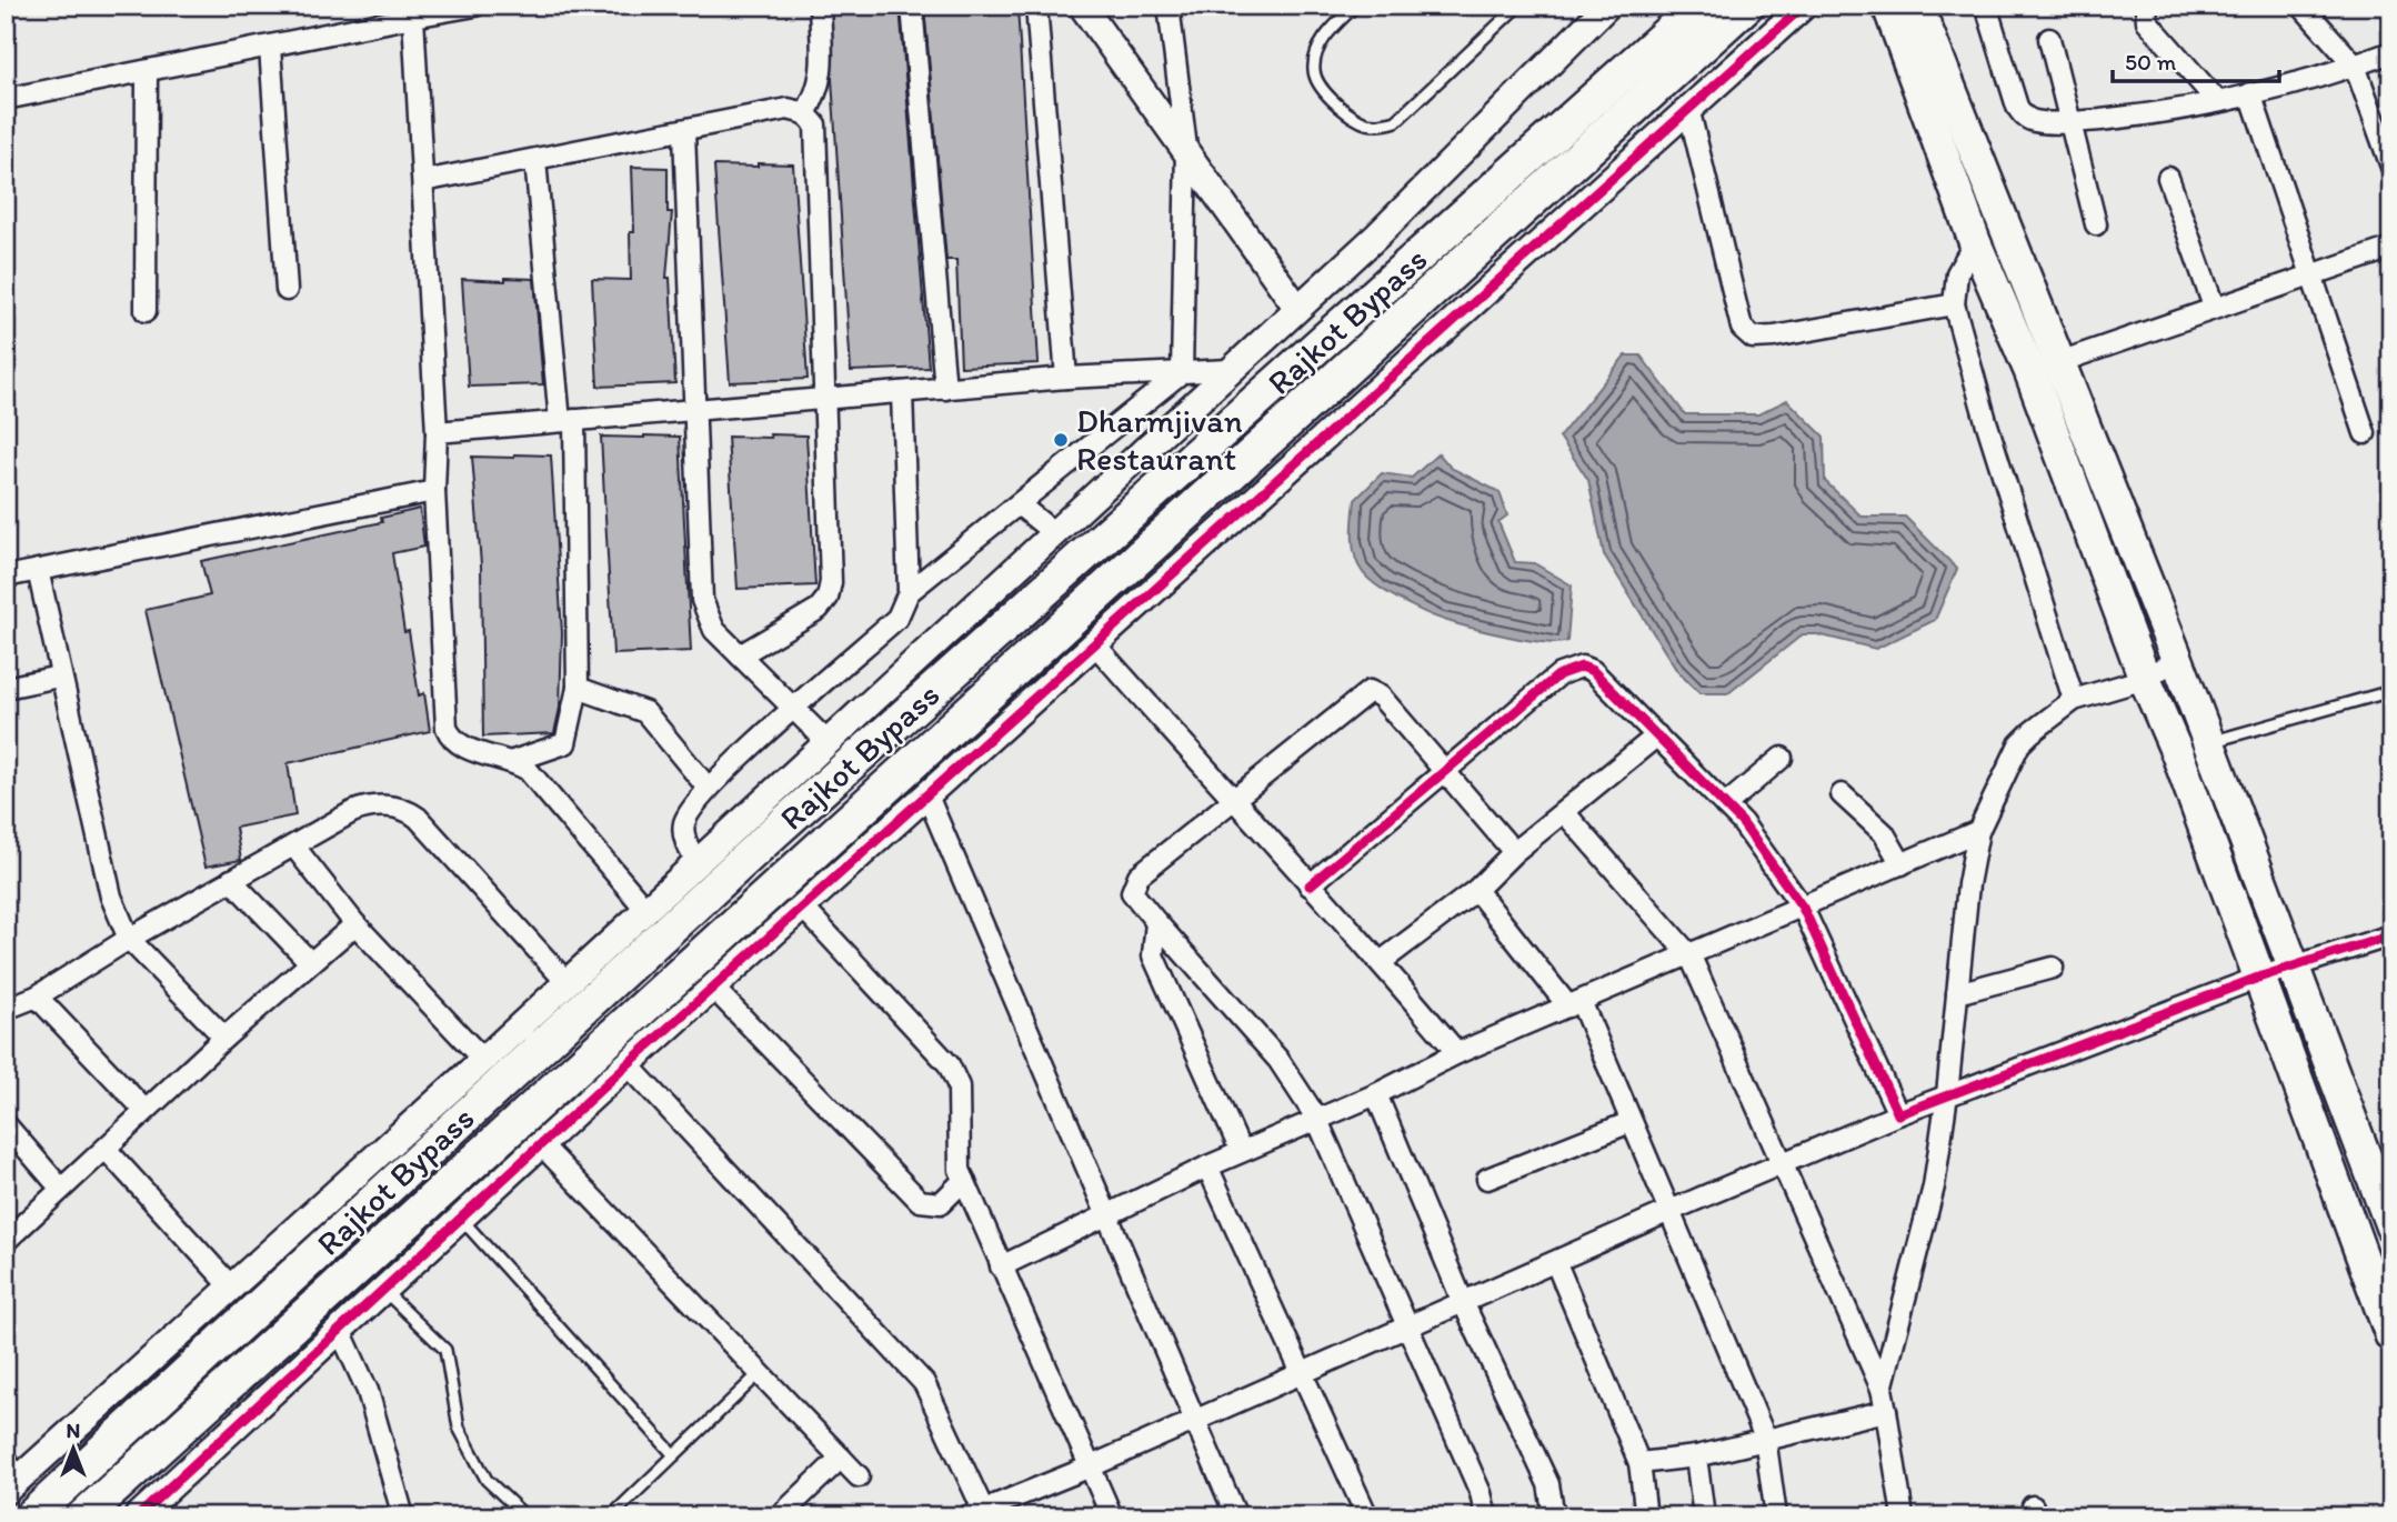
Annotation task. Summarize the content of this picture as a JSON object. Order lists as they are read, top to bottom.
{
  "streets": {
    "highway": ["Rajkot Bypass"]
  },
  "places": ["Dharmjivan Restaurant"],
  "scale_bar": "50 m",
  "north": "top"
}
